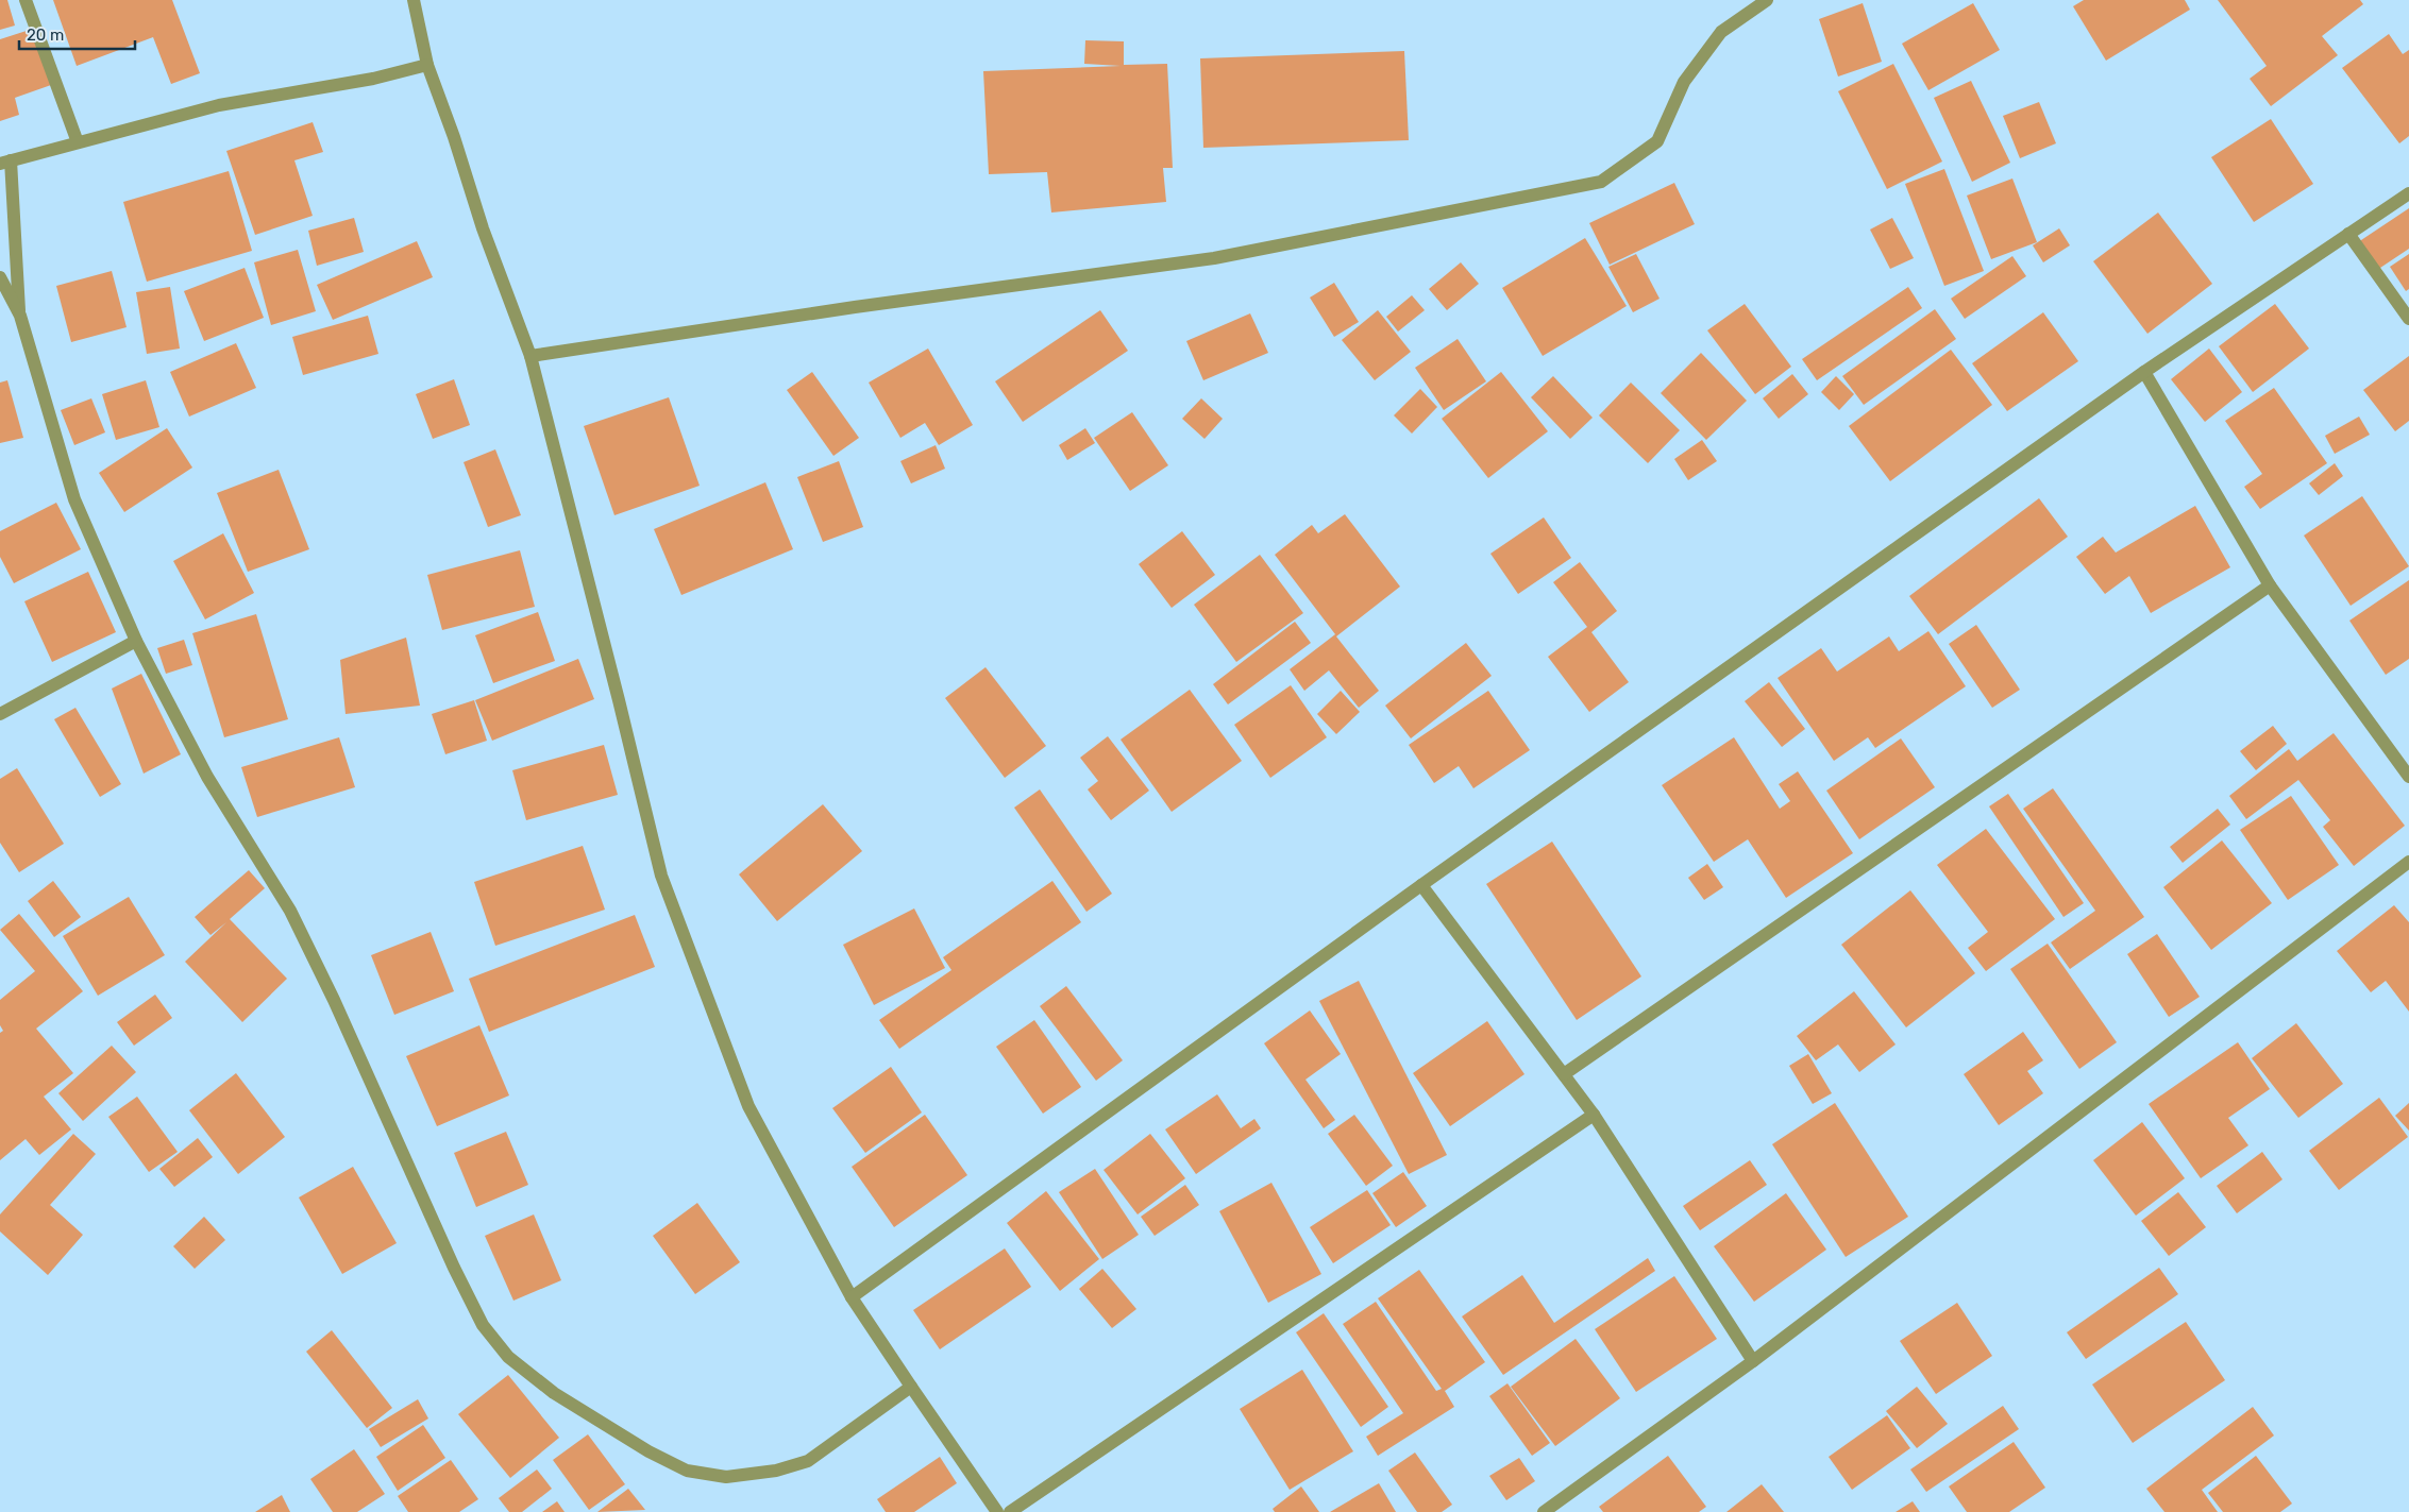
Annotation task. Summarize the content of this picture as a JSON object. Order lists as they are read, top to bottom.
{
  "scale_bar": "20 m"
}
